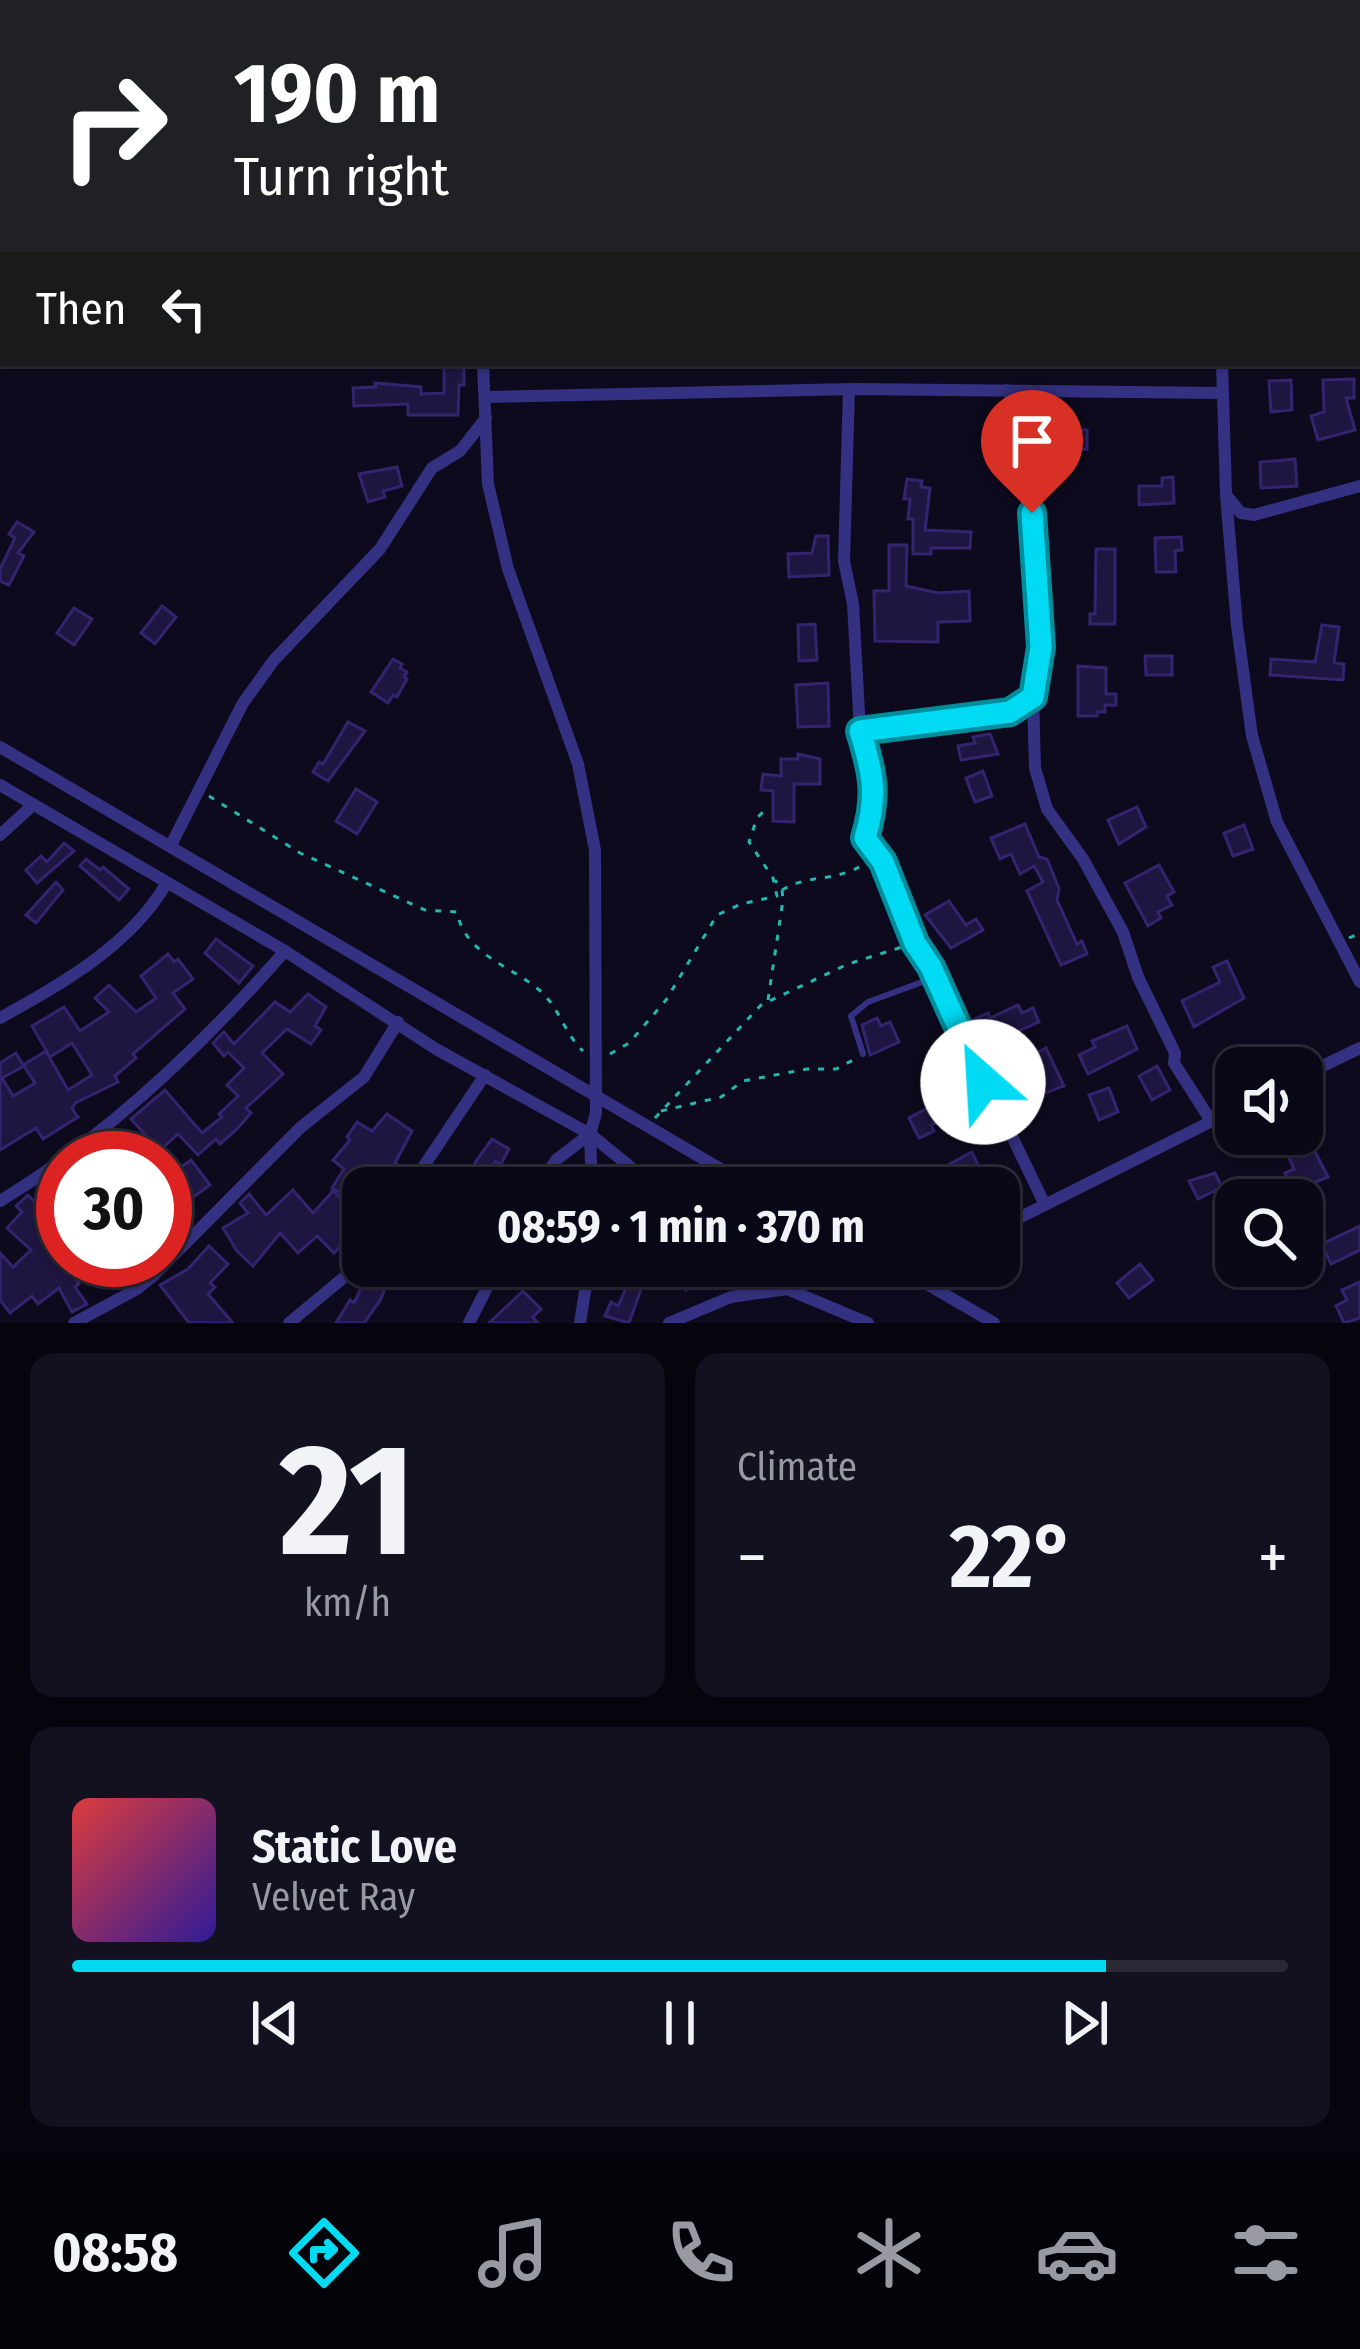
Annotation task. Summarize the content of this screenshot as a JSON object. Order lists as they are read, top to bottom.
{
  "page": {
    "turn": ["190 m", "Turn right"],
    "then": "Then",
    "limit": "30",
    "trip": "08:59 · 1 min · 370 m",
    "tile": [
      ["21", "km/h"],
      "Climate"
    ],
    "heat": ["−", "22°", "+"],
    "song": ["Static Love", "Velvet Ray"],
    "tabs": "08:58"
  }
}
